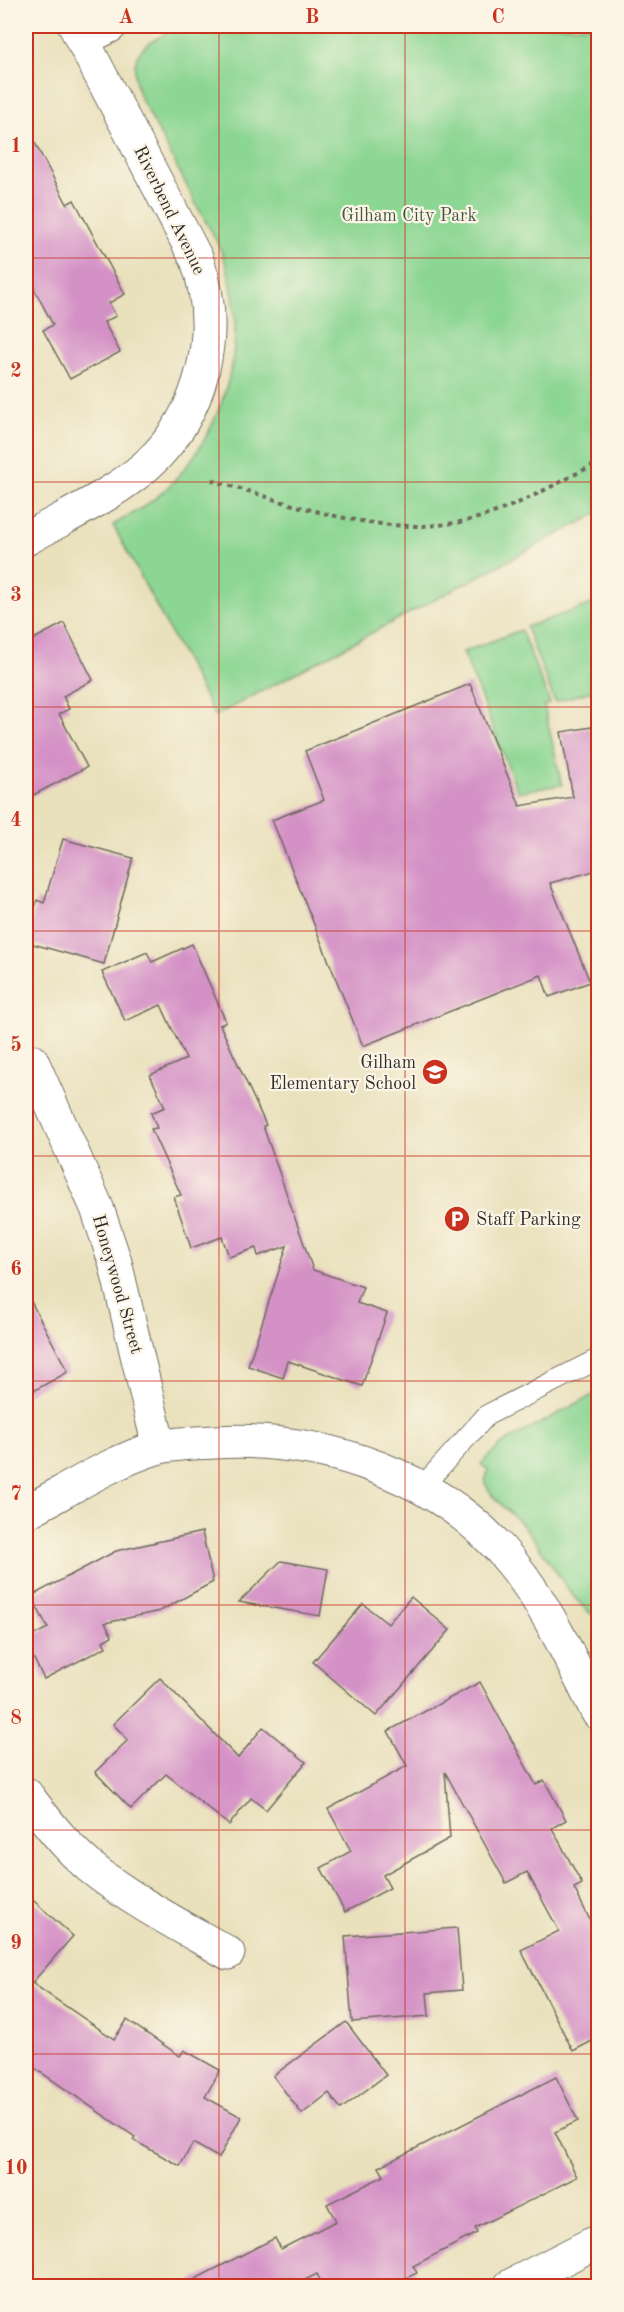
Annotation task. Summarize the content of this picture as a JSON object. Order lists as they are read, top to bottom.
{
  "streets": {
    "street": ["Riverbend Avenue", "Honeywood Street"]
  },
  "parks": ["Gilham City Park"],
  "places": {
    "school or university": ["Gilham Elementary School"],
    "parking": ["Staff Parking"]
  },
  "grid": {
    "columns": ["A", "B", "C"],
    "rows": [
      "1",
      "2",
      "3",
      "4",
      "5",
      "6",
      "7",
      "8",
      "9",
      "10"
    ]
  }
}
